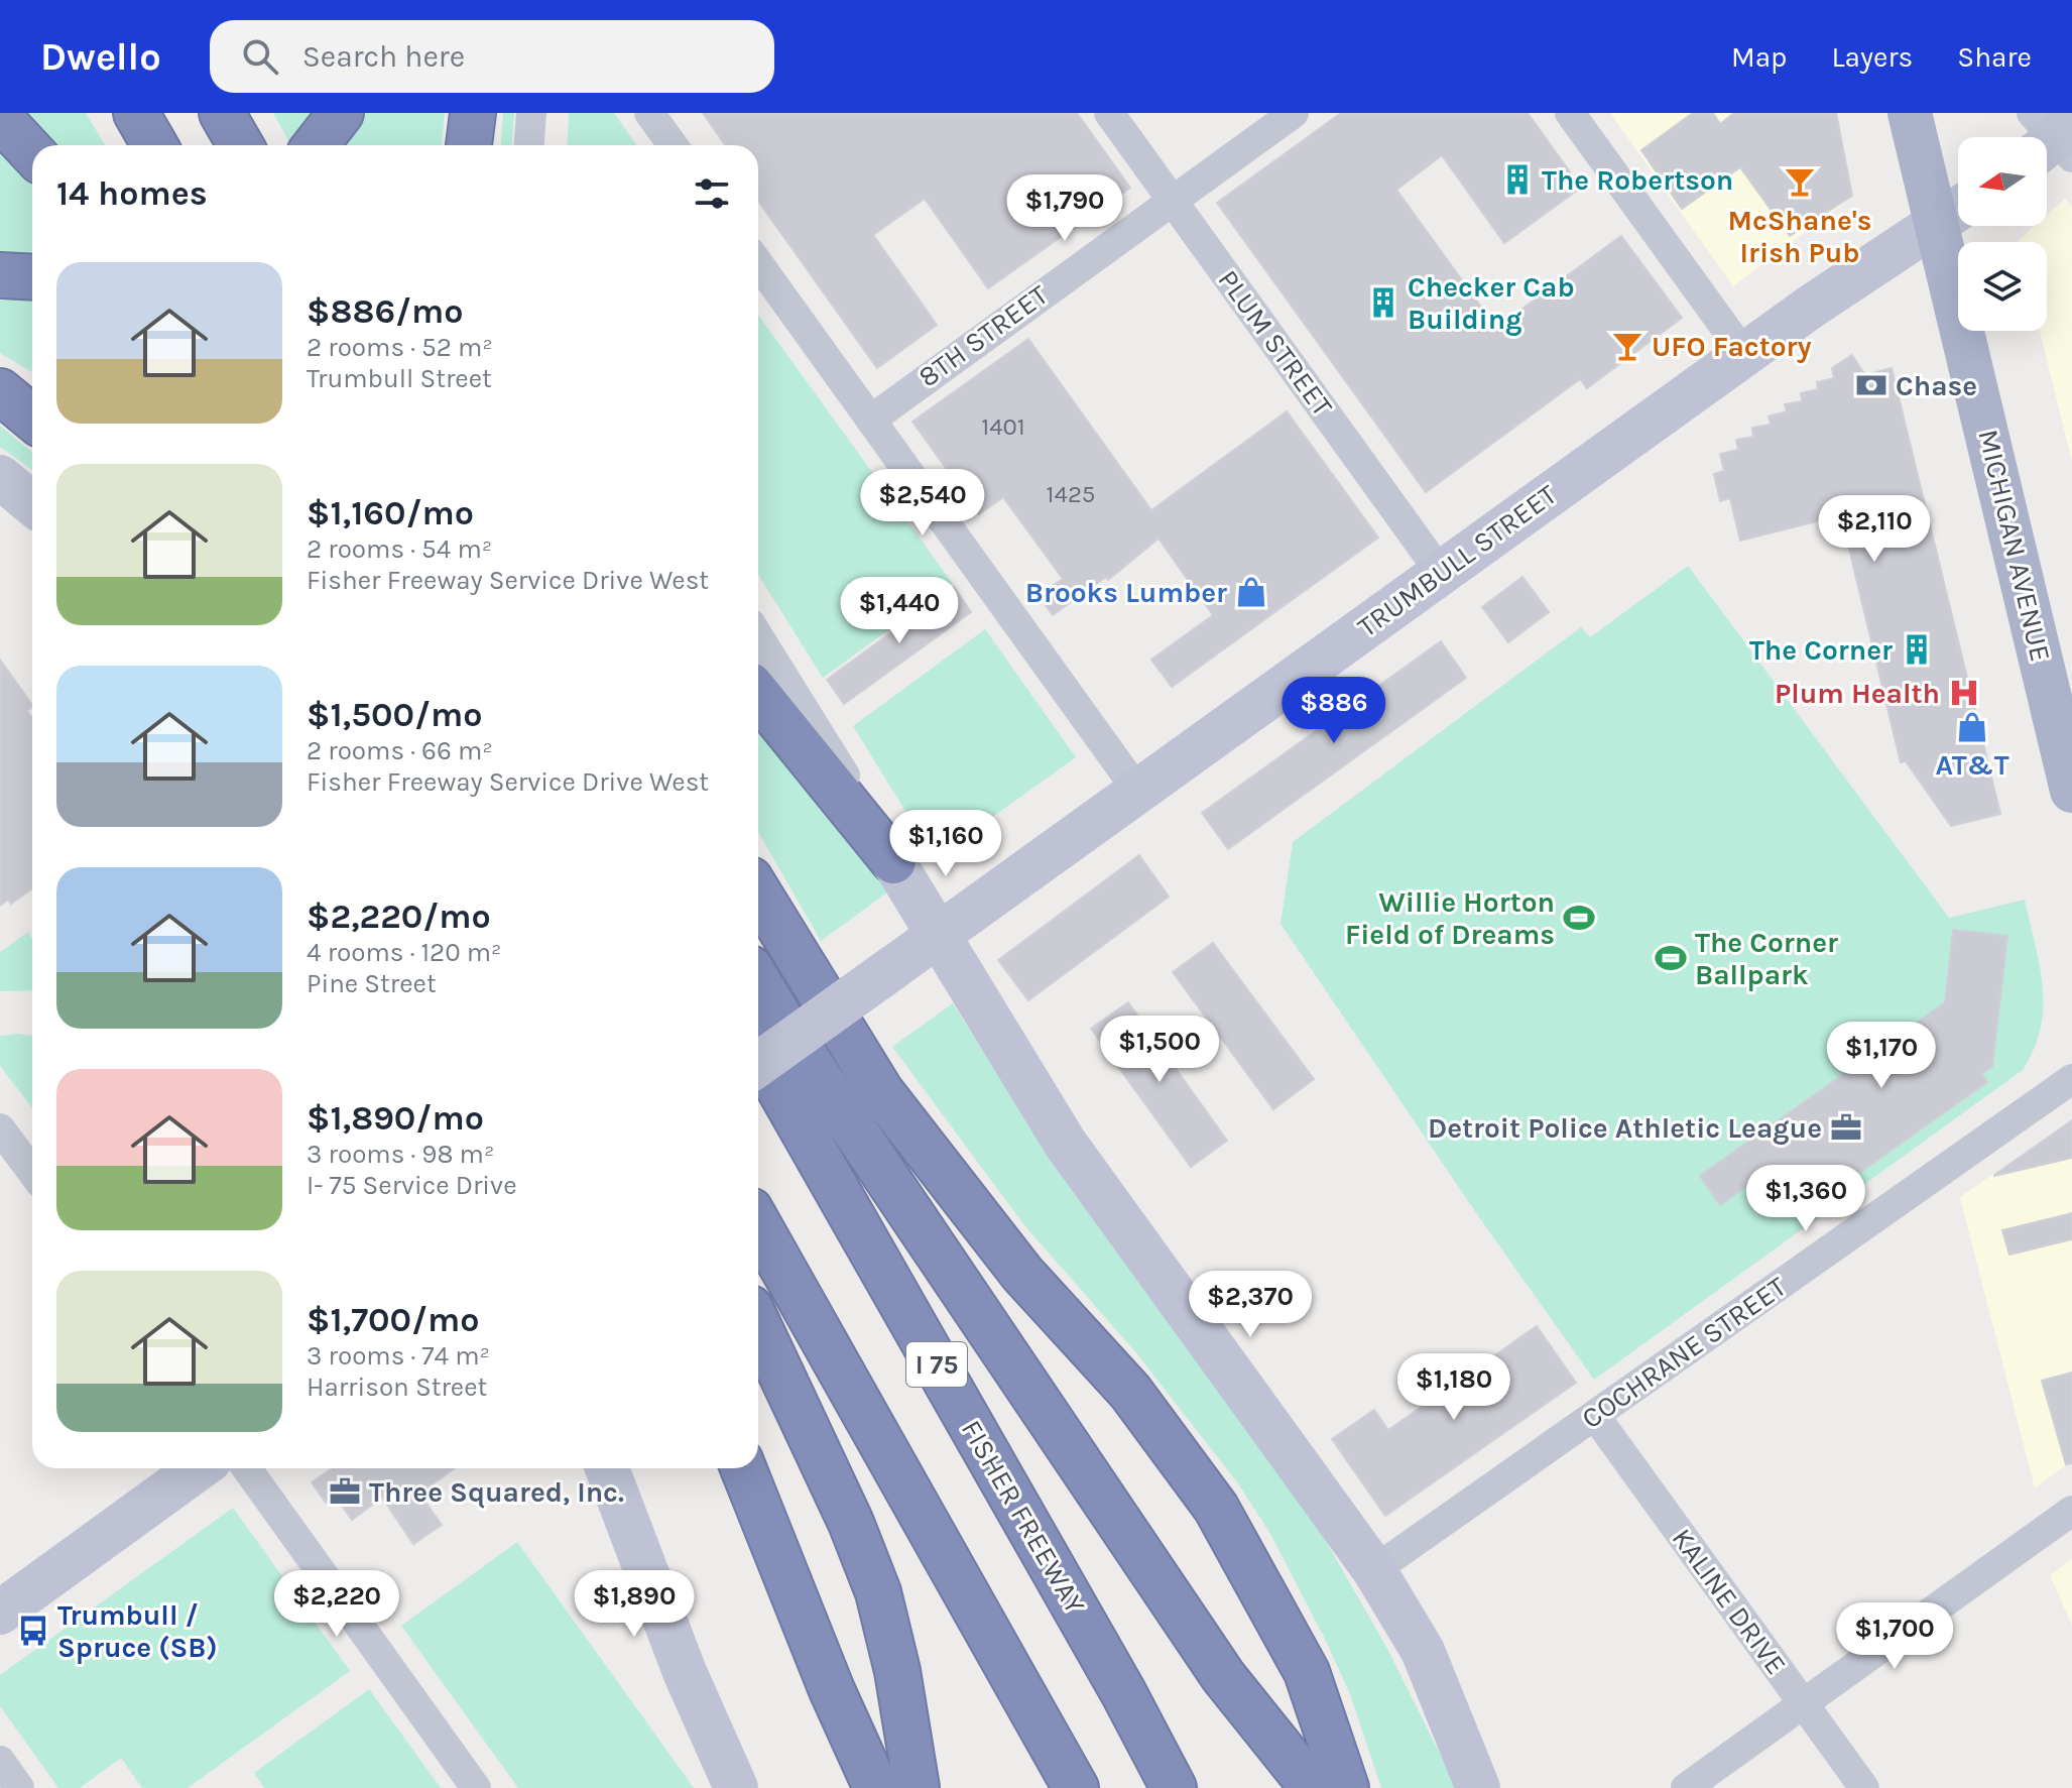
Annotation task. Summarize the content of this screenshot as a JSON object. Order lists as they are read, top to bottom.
{
  "streets": {
    "highway": ["I 75", "FISHER FREEWAY"],
    "main road": ["MICHIGAN AVENUE"],
    "street": [
      "8TH STREET",
      "PLUM STREET",
      "TRUMBULL STREET",
      "COCHRANE STREET",
      "KALINE DRIVE"
    ]
  },
  "crossings": [
    ["8TH STREET", "PLUM STREET"],
    ["PLUM STREET", "TRUMBULL STREET"],
    ["MICHIGAN AVENUE", "TRUMBULL STREET"],
    ["COCHRANE STREET", "KALINE DRIVE"]
  ],
  "places": {
    "building": ["The Robertson", "Checker Cab Building", "The Corner"],
    "bar": ["McShane's Irish Pub", "UFO Factory"],
    "bank": ["Chase"],
    "shop": ["Brooks Lumber", "AT&T"],
    "hospital": ["Plum Health"],
    "sports": ["Willie Horton Field of Dreams", "The Corner Ballpark"],
    "office": ["Detroit Police Athletic League", "Three Squared, Inc."],
    "bus stop": ["Trumbull / Spruce (SB)"]
  },
  "house_numbers": ["1401", "1425"],
  "north": "left",
  "page": {
    "header": "Dwello",
    "search": "Search here",
    "nav": ["Map", "Layers", "Share"],
    "heading": "14 homes",
    "price": [
      "$1,790",
      "$2,540",
      "$2,110",
      "$1,440",
      "$886",
      "$1,160",
      "$1,500",
      "$1,170",
      "$1,360",
      "$2,370",
      "$1,180",
      "$2,220",
      "$1,890",
      "$1,700"
    ],
    "list": [
      {
        "name": "$886/mo",
        "note": "2 rooms · 52 m² · Trumbull Street"
      },
      {
        "name": "$1,160/mo",
        "note": "2 rooms · 54 m² · Fisher Freeway Service Drive West"
      },
      {
        "name": "$1,500/mo",
        "note": "2 rooms · 66 m² · Fisher Freeway Service Drive West"
      },
      {
        "name": "$2,220/mo",
        "note": "4 rooms · 120 m² · Pine Street"
      },
      {
        "name": "$1,890/mo",
        "note": "3 rooms · 98 m² · I- 75 Service Drive"
      },
      {
        "name": "$1,700/mo",
        "note": "3 rooms · 74 m² · Harrison Street"
      }
    ]
  }
}
